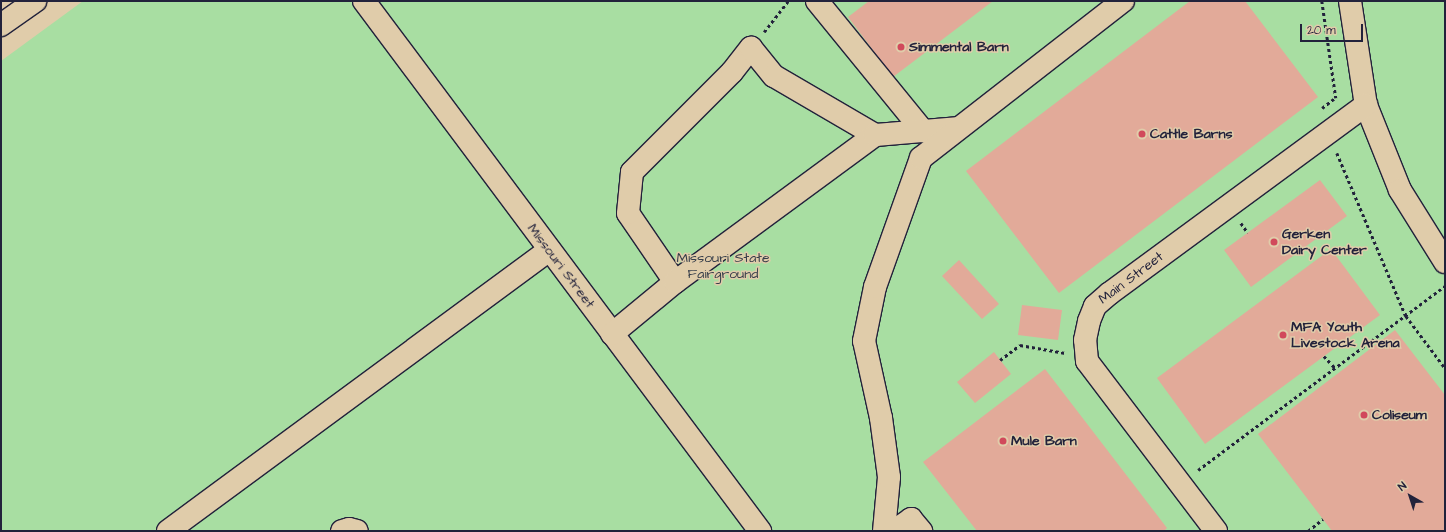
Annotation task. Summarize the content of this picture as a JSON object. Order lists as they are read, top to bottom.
{
  "streets": {
    "street": ["Missouri Street", "Main Street"]
  },
  "parks": ["Missouri State Fairground"],
  "places": [
    "Simmental Barn",
    "Cattle Barns",
    "Gerken Dairy Center",
    "MFA Youth Livestock Arena",
    "Coliseum",
    "Mule Barn"
  ],
  "scale_bar": "20 m",
  "north": "top left"
}
